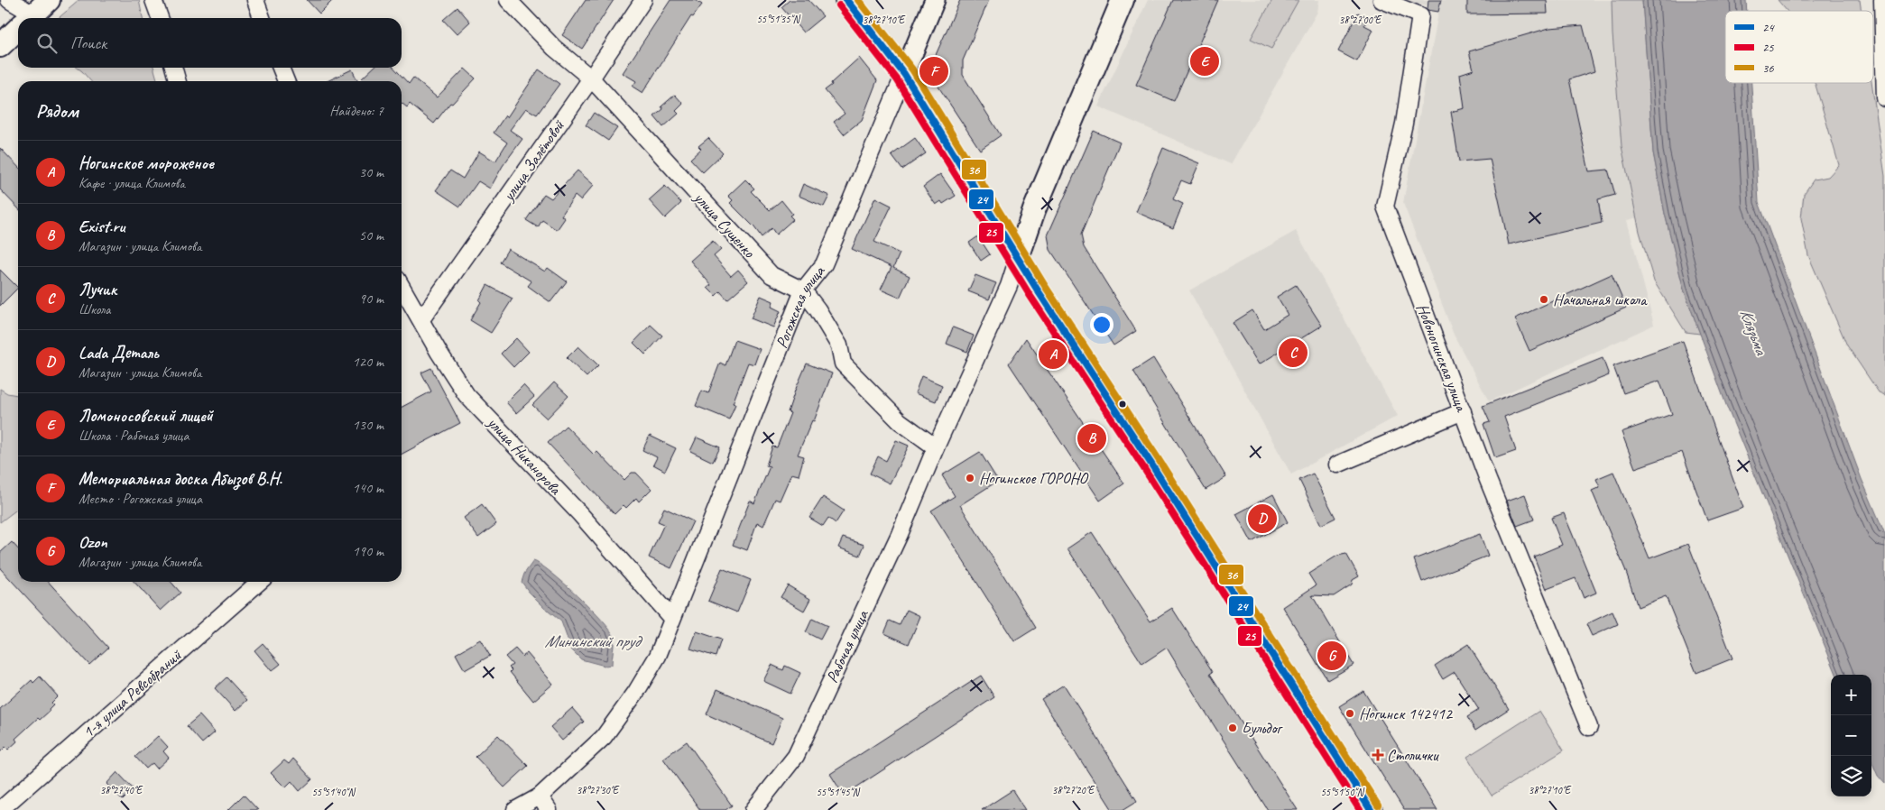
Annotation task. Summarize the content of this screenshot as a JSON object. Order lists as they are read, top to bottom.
{
  "streets": {
    "main road": ["Рабочая улица"],
    "street": [
      "улица Залётовой",
      "улица Сущенко",
      "Рогожская улица",
      "Новоногинская улица",
      "улица Никанорова",
      "1-я улица Ревсобраний"
    ]
  },
  "crossings": [
    ["улица Залётовой", "улица Сущенко"],
    ["улица Залётовой", "улица Никанорова"],
    ["улица Сущенко", "Рогожская улица"],
    ["улица Сущенко", "Рабочая улица"],
    ["Рогожская улица", "улица Никанорова"]
  ],
  "water": ["Клязьма", "Мининский пруд"],
  "places": {
    "other": [
      "Начальная школа",
      "Ногинское ГОРОНО",
      "Ногинск 142412",
      "Бульдог"
    ],
    "health": ["Столички"]
  },
  "lines": ["transit line 24", "transit line 36", "transit line 25"],
  "legend": ["24", "25", "36"],
  "page": {
    "search": "Поиск",
    "pins": [
      "E",
      "F",
      "C",
      "A",
      "B",
      "D",
      "G"
    ],
    "heading": ["Рядом", "Найдено: 7"],
    "list": [
      {
        "mark": "A",
        "name": "Ногинское мороженое",
        "note": "Кафе · улица Климова",
        "value": "30 m"
      },
      {
        "mark": "B",
        "name": "Exist.ru",
        "note": "Магазин · улица Климова",
        "value": "50 m"
      },
      {
        "mark": "C",
        "name": "Лучик",
        "note": "Школа",
        "value": "90 m"
      },
      {
        "mark": "D",
        "name": "Lada Деталь",
        "note": "Магазин · улица Климова",
        "value": "120 m"
      },
      {
        "mark": "E",
        "name": "Ломоносовский лицей",
        "note": "Школа · Рабочая улица",
        "value": "130 m"
      },
      {
        "mark": "F",
        "name": "Мемориальная доска Абызов В.Н.",
        "note": "Место · Рогожская улица",
        "value": "140 m"
      },
      {
        "mark": "G",
        "name": "Ozon",
        "note": "Магазин · улица Климова",
        "value": "190 m"
      }
    ],
    "map_buttons": ["+", "−"]
  },
  "coordinates": [
    "55°51'35\"N",
    "38°27'10\"E",
    "38°27'00\"E",
    "38°27'40\"E",
    "38°27'30\"E",
    "38°27'20\"E",
    "55°51'40\"N",
    "55°51'45\"N",
    "55°51'50\"N"
  ]
}
